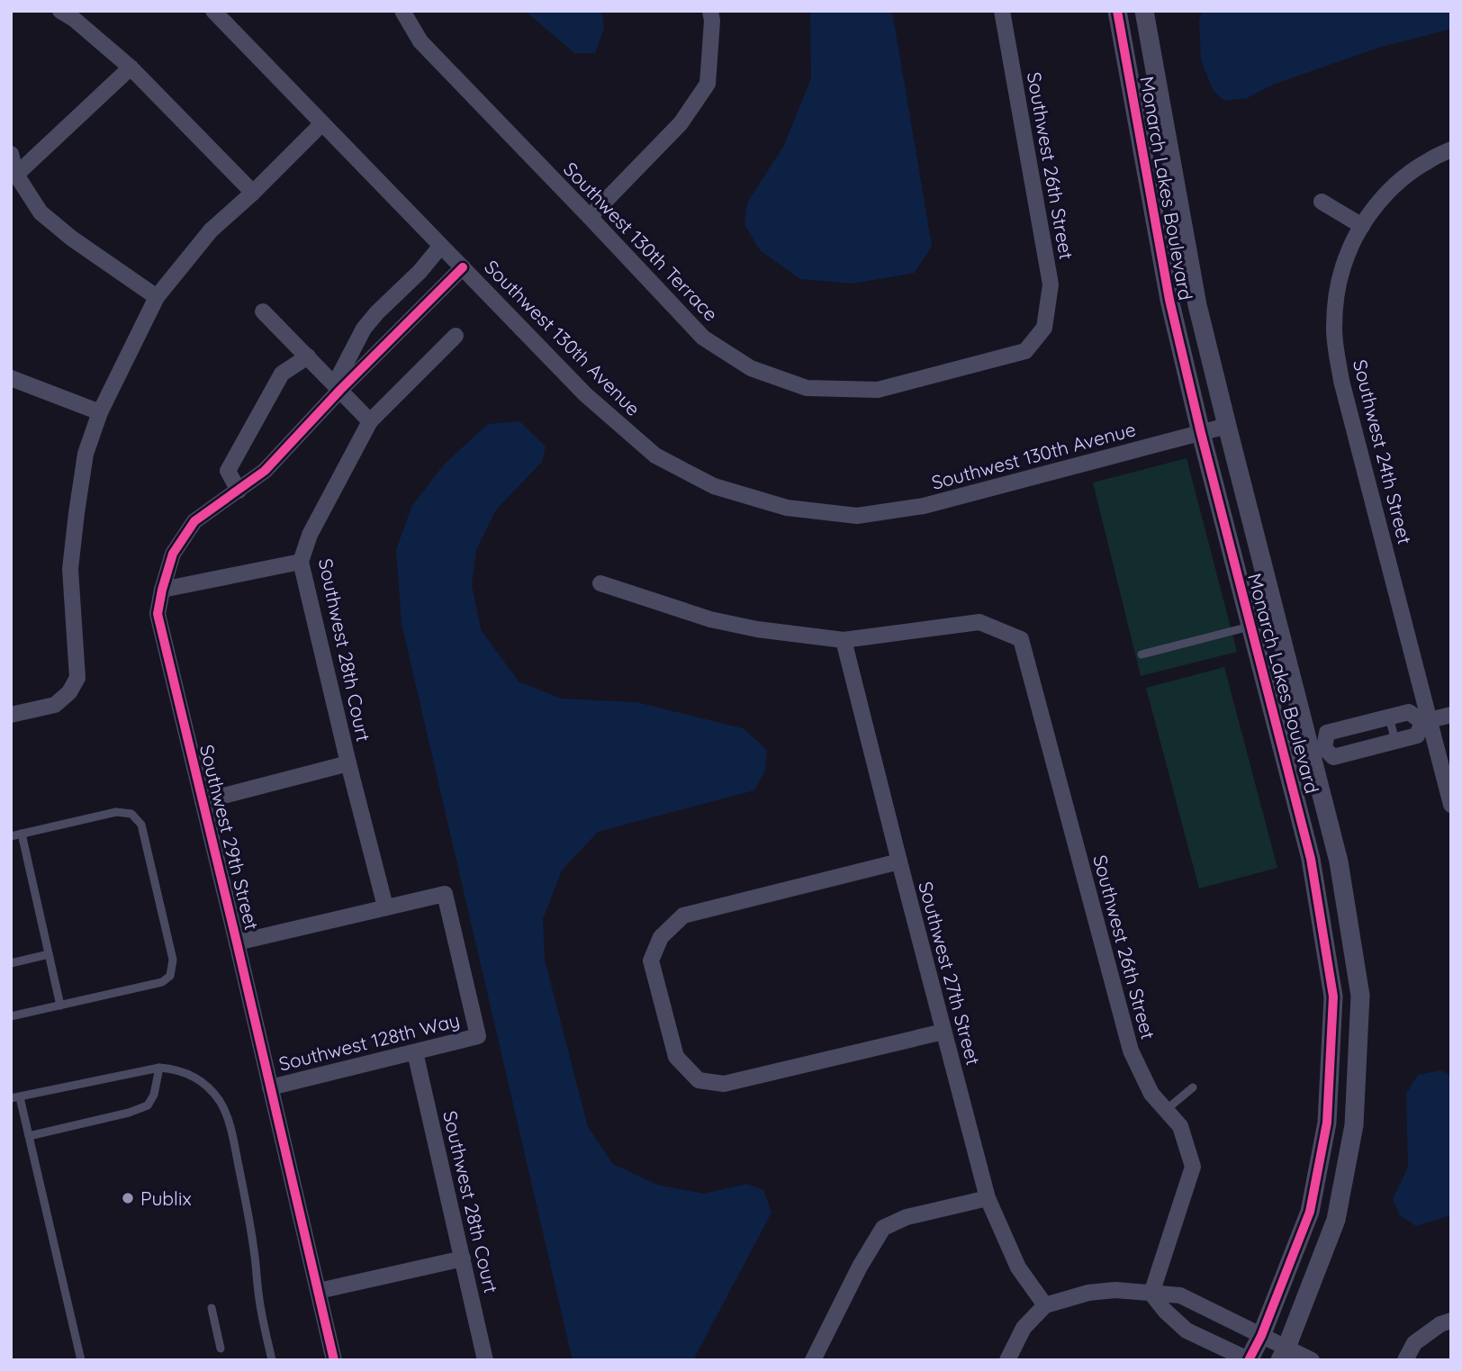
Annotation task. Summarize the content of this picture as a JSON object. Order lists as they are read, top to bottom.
{
  "streets": {
    "street": [
      "Southwest 26th Street",
      "Monarch Lakes Boulevard",
      "Southwest 130th Terrace",
      "Southwest 130th Avenue",
      "Southwest 24th Street",
      "Southwest 28th Court",
      "Southwest 29th Street",
      "Southwest 27th Street",
      "Southwest 128th Way"
    ]
  },
  "crossings": [
    ["Southwest 26th Street", "Southwest 130th Terrace"],
    ["Southwest 26th Street", "Southwest 27th Street"],
    ["Monarch Lakes Boulevard", "Southwest 130th Avenue"],
    ["Southwest 130th Avenue", "Southwest 29th Street"],
    ["Southwest 28th Court", "Southwest 128th Way"],
    ["Southwest 29th Street", "Southwest 128th Way"]
  ],
  "places": ["Publix"]
}
